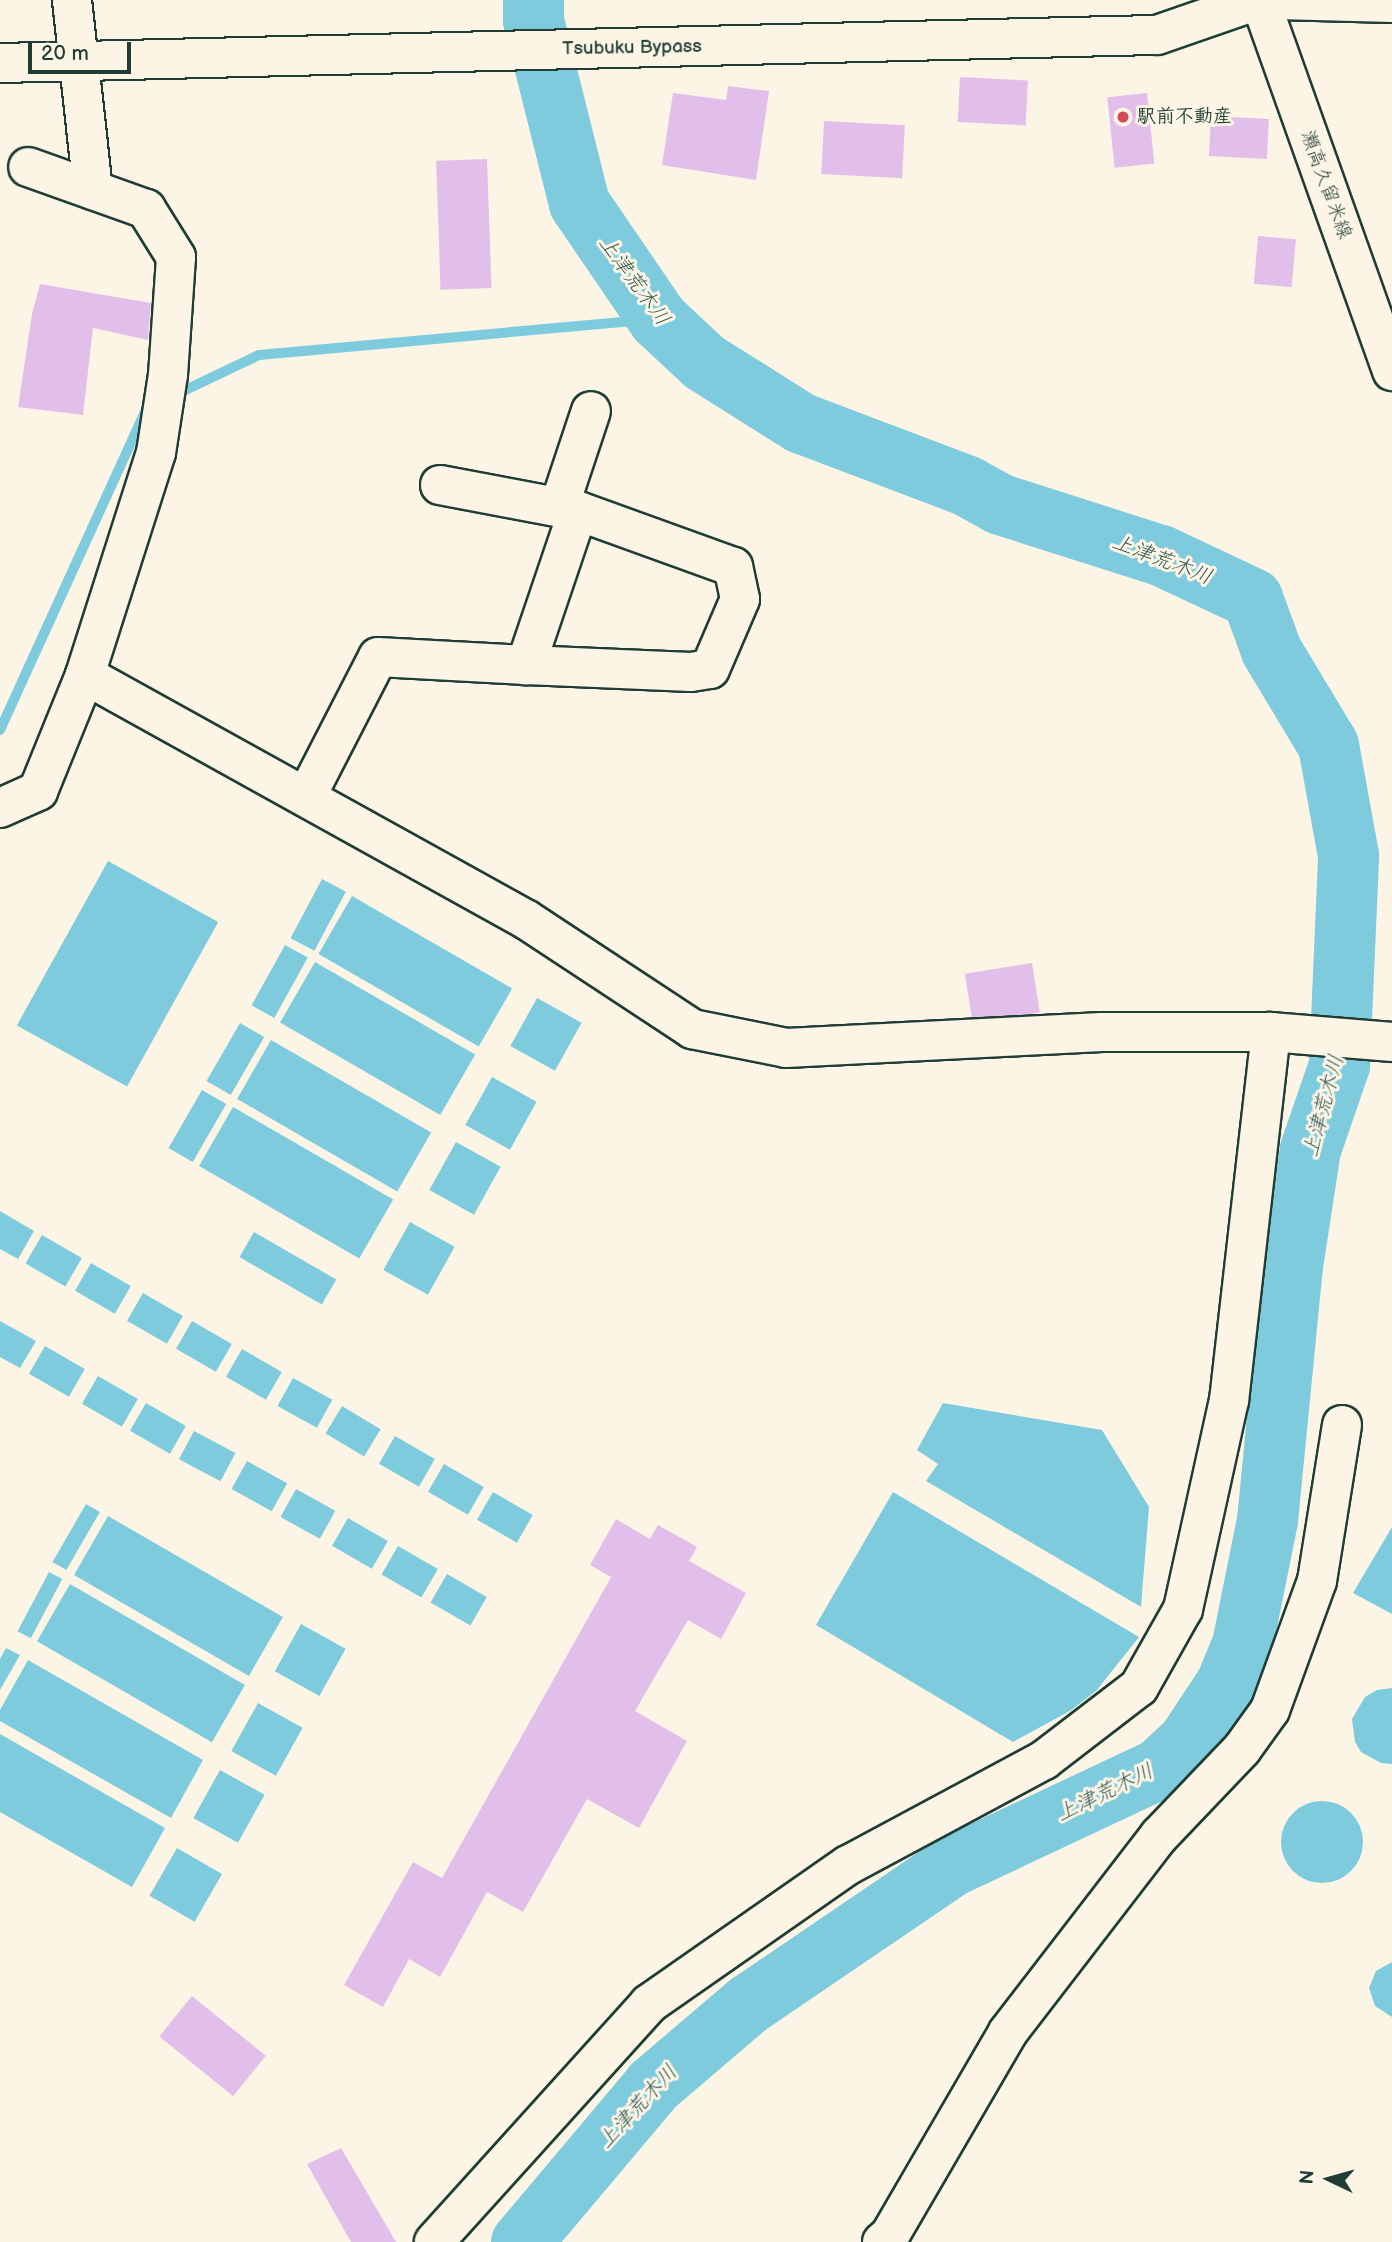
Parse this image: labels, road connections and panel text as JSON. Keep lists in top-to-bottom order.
{
  "streets": {
    "main road": ["Tsubuku Bypass", "瀬高久留米線"]
  },
  "crossings": [
    ["Tsubuku Bypass", "瀬高久留米線"]
  ],
  "water": ["上津荒木川"],
  "places": ["駅前不動産"],
  "scale_bar": "20 m",
  "north": "left"
}
